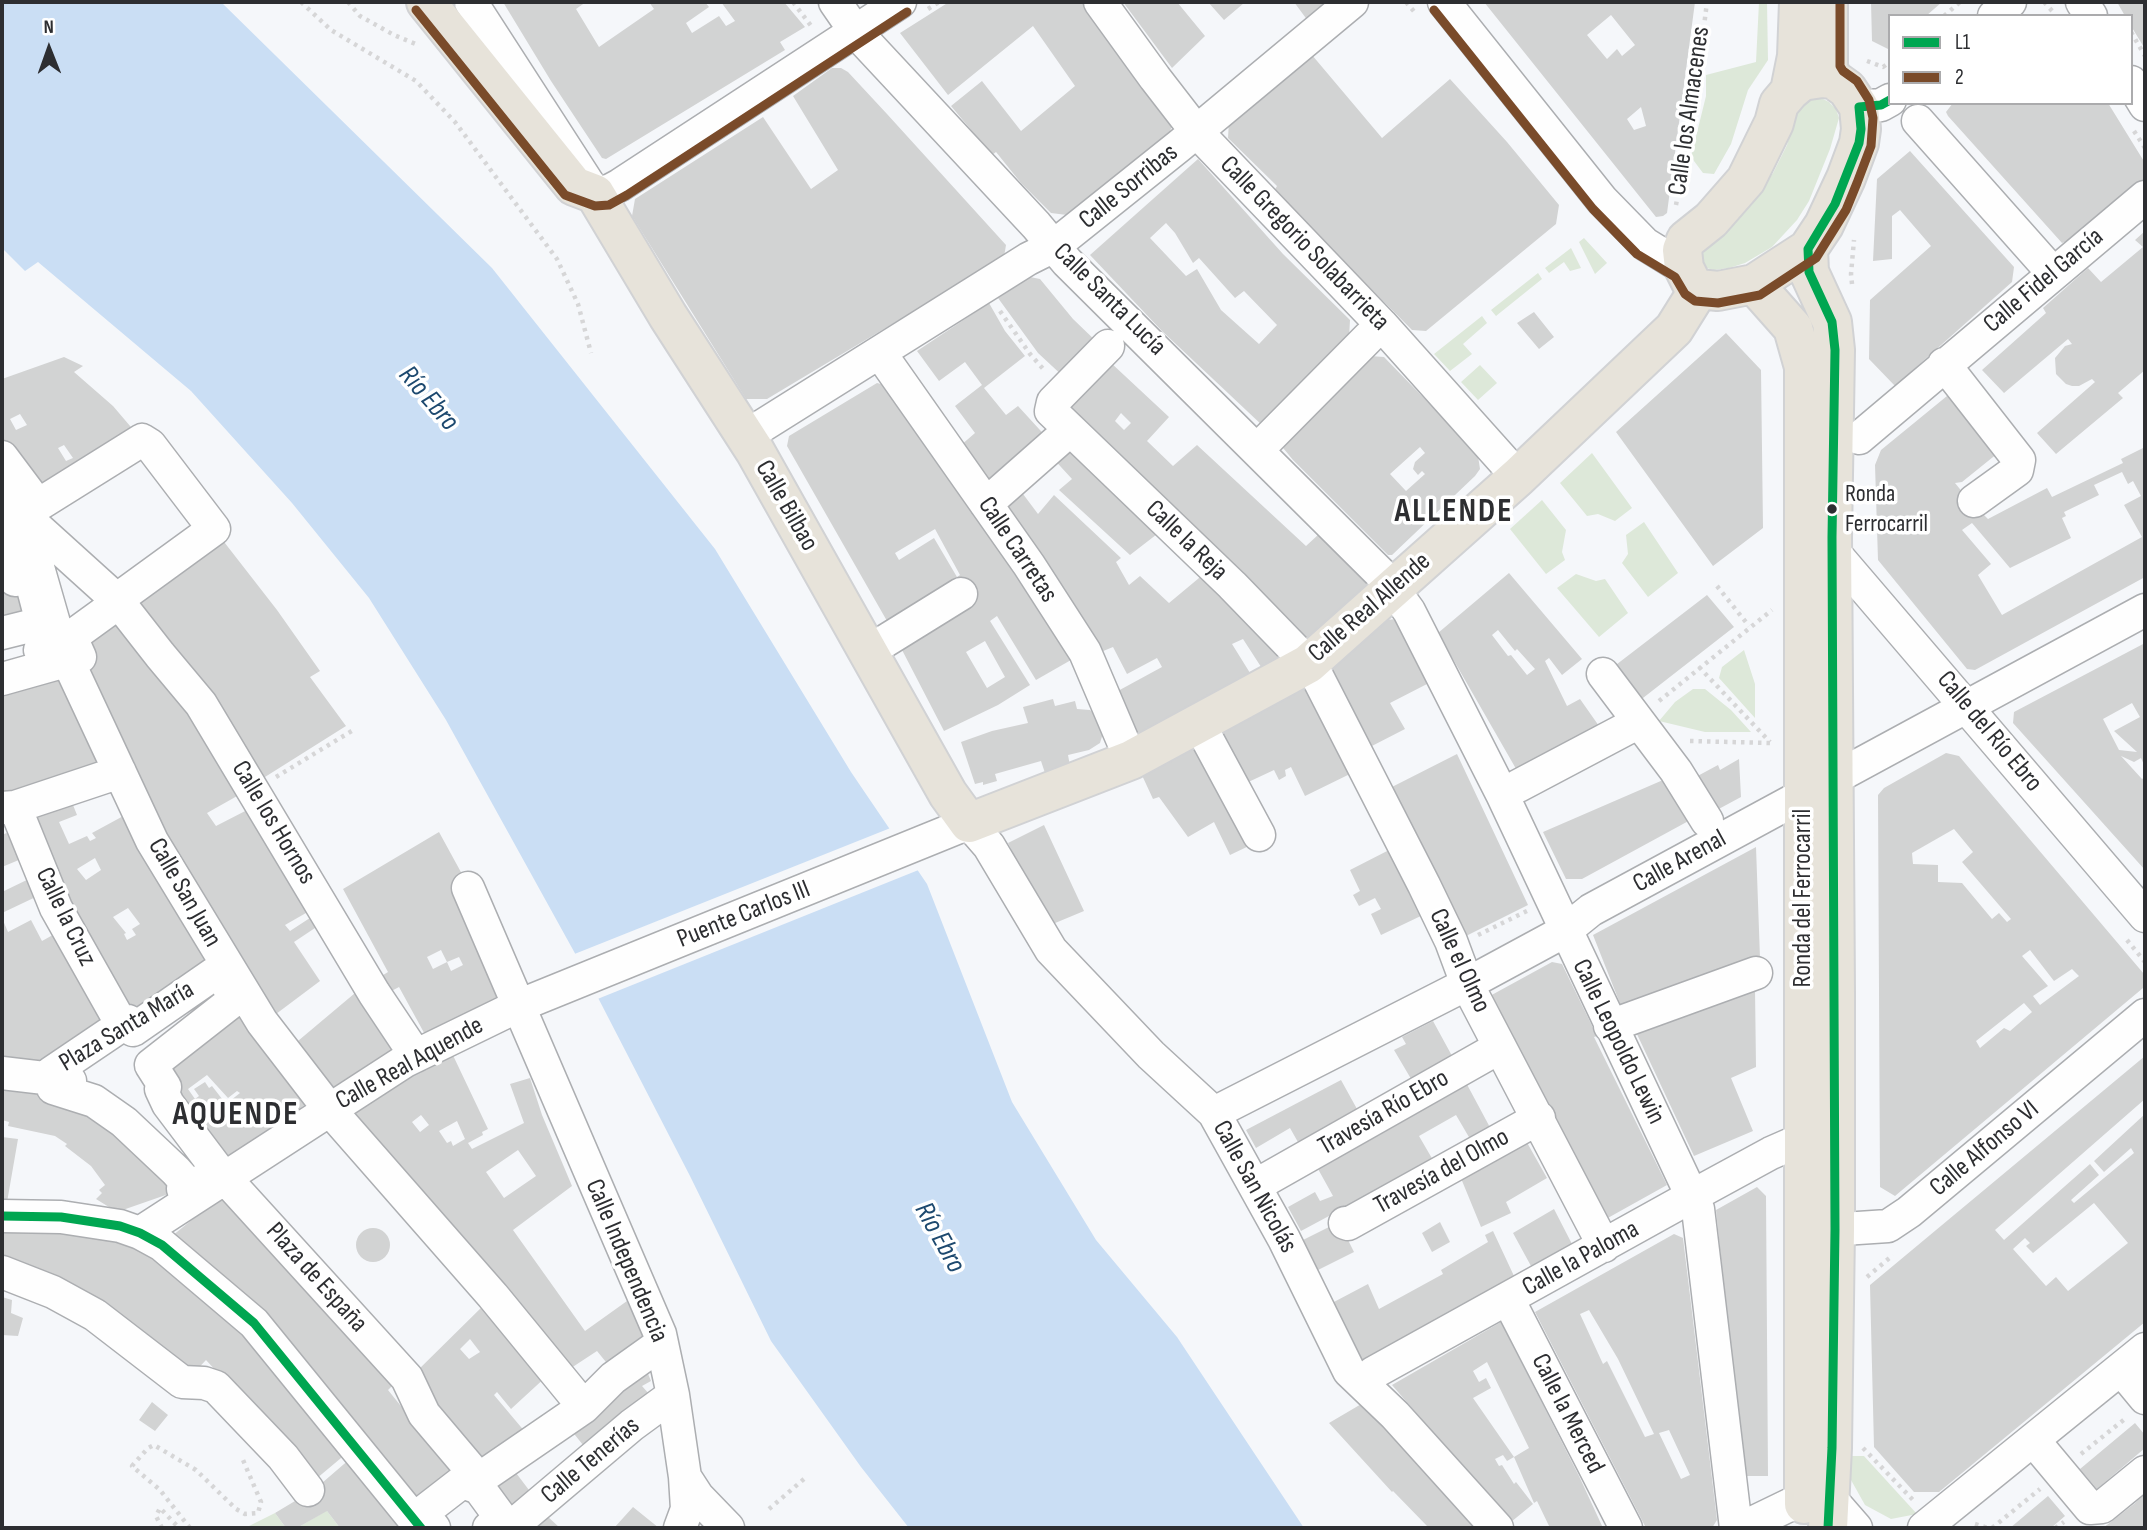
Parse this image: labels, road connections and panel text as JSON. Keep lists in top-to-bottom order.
{
  "streets": {
    "main road": ["Calle Bilbao", "Calle Real Allende", "Ronda del Ferrocarril"],
    "street": [
      "Calle Sorribas",
      "Calle Gregorio Solabarrieta",
      "Calle Fidel García",
      "Calle Santa Lucía",
      "Calle la Reja",
      "Calle Carretas",
      "Calle del Río Ebro",
      "Calle los Hornos",
      "Calle Arenal",
      "Calle San Juan",
      "Puente Carlos III",
      "Calle la Cruz",
      "Calle el Olmo",
      "Plaza Santa María",
      "Calle Leopoldo Lewin",
      "Calle Real Aquende",
      "Travesía Río Ebro",
      "Calle Alfonso VI",
      "Travesía del Olmo",
      "Calle San Nicolás",
      "Calle la Paloma",
      "Calle Independencia",
      "Plaza de España",
      "Calle la Merced",
      "Calle Tenerías"
    ],
    "path": ["Calle los Almacenes"]
  },
  "crossings": [
    ["Calle Sorribas", "Calle Gregorio Solabarrieta"],
    ["Calle Sorribas", "Calle Santa Lucía"],
    ["Calle Sorribas", "Calle Bilbao"],
    ["Calle Sorribas", "Calle Carretas"],
    ["Calle Gregorio Solabarrieta", "Calle Real Allende"],
    ["Calle Santa Lucía", "Calle Real Allende"],
    ["Calle Santa Lucía", "Calle Leopoldo Lewin"],
    ["Calle Bilbao", "Calle Real Allende"],
    ["Calle Bilbao", "Puente Carlos III"],
    ["Calle Bilbao", "Calle San Nicolás"],
    ["Calle la Reja", "Calle el Olmo"],
    ["Calle Carretas", "Calle Real Allende"],
    ["Calle Real Allende", "Puente Carlos III"],
    ["Calle Real Allende", "Calle Leopoldo Lewin"],
    ["Calle Real Allende", "Calle San Nicolás"],
    ["Calle del Río Ebro", "Calle Arenal"],
    ["Calle del Río Ebro", "Ronda del Ferrocarril"],
    ["Calle los Hornos", "Calle San Juan"],
    ["Calle los Hornos", "Calle Real Aquende"],
    ["Calle Arenal", "Ronda del Ferrocarril"],
    ["Calle Arenal", "Calle el Olmo"],
    ["Calle Arenal", "Calle Leopoldo Lewin"],
    ["Calle Arenal", "Calle San Nicolás"],
    ["Calle San Juan", "Calle Real Aquende"],
    ["Ronda del Ferrocarril", "Calle Alfonso VI"],
    ["Ronda del Ferrocarril", "Calle la Paloma"],
    ["Puente Carlos III", "Calle Real Aquende"],
    ["Puente Carlos III", "Calle San Nicolás"],
    ["Puente Carlos III", "Calle Independencia"],
    ["Calle la Cruz", "Plaza Santa María"],
    ["Calle el Olmo", "Travesía Río Ebro"],
    ["Calle el Olmo", "Travesía del Olmo"],
    ["Calle el Olmo", "Calle la Paloma"],
    ["Plaza Santa María", "Calle Real Aquende"],
    ["Plaza Santa María", "Plaza de España"],
    ["Calle Leopoldo Lewin", "Calle la Paloma"],
    ["Calle Real Aquende", "Calle Independencia"],
    ["Calle Real Aquende", "Plaza de España"],
    ["Calle San Nicolás", "Calle la Paloma"],
    ["Calle la Paloma", "Calle la Merced"],
    ["Calle Independencia", "Calle Tenerías"]
  ],
  "districts": ["ALLENDE", "AQUENDE"],
  "water": ["Río Ebro"],
  "places": ["Ronda Ferrocarril"],
  "lines": ["transit line 2", "transit line L1"],
  "legend": ["L1", "2"],
  "north": "top"
}
